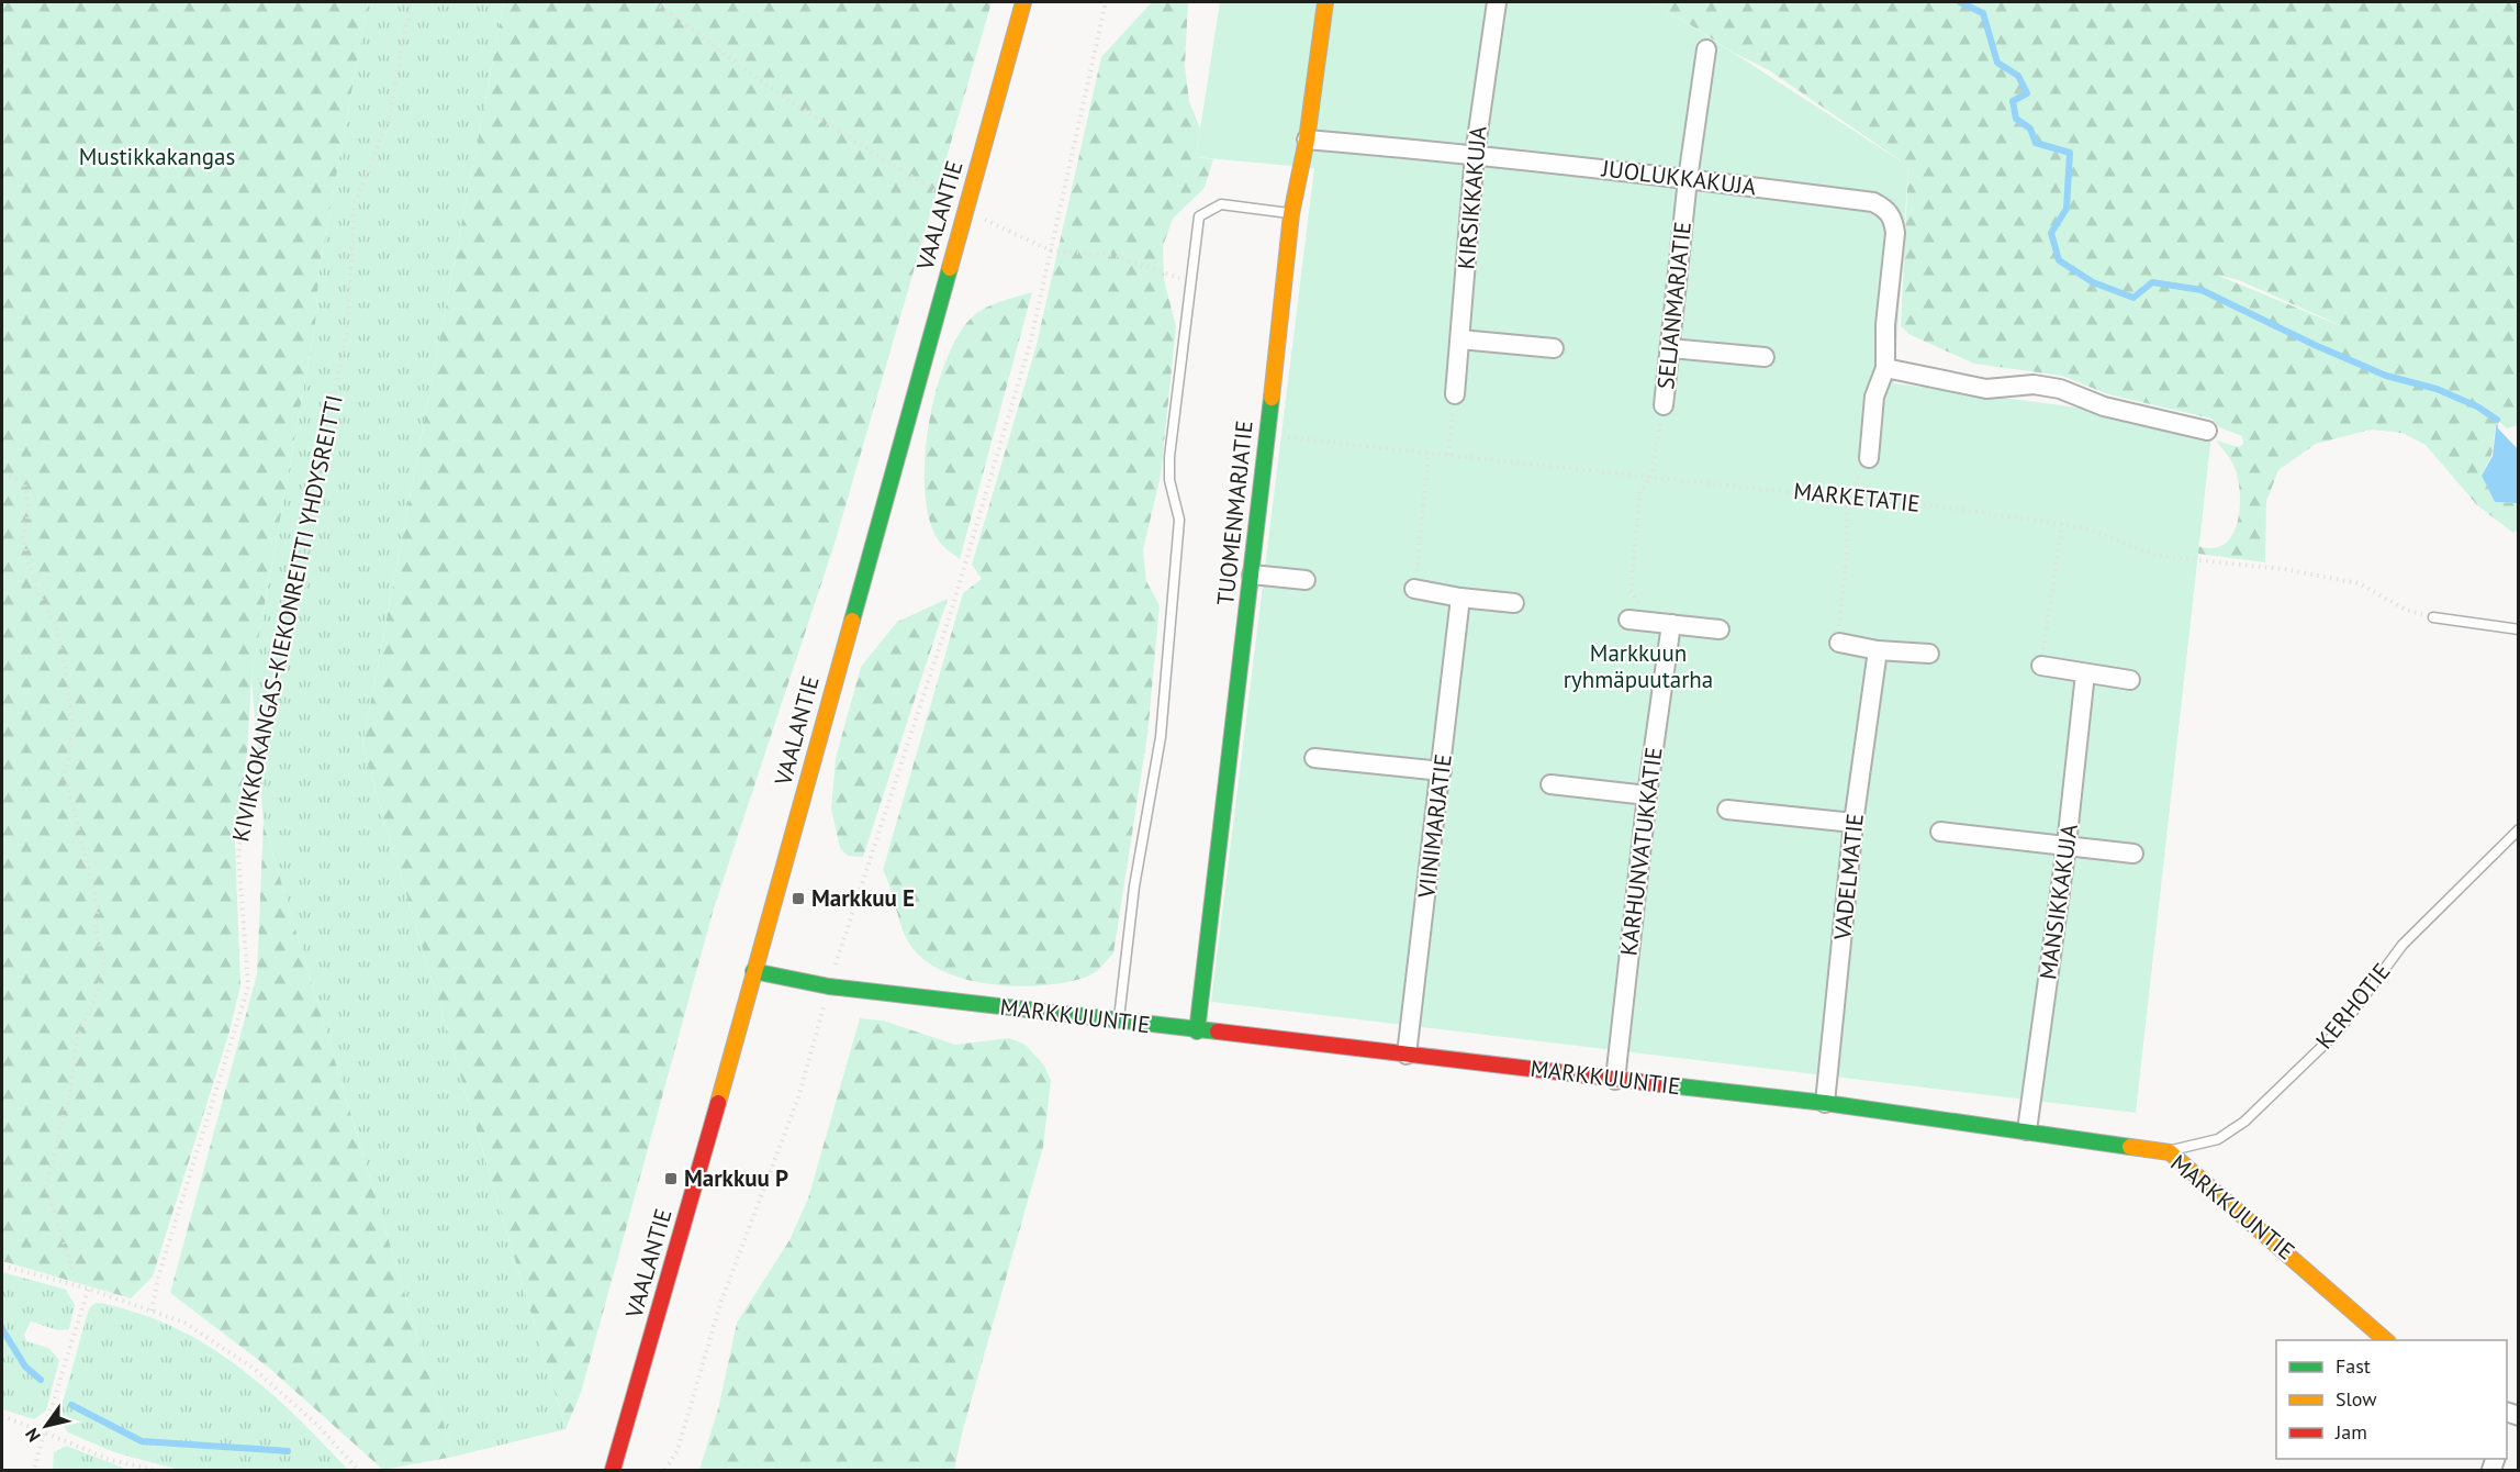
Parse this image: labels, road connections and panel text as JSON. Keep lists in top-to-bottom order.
{
  "streets": {
    "street": [
      "JUOLUKKAKUJA",
      "KIRSIKKAKUJA",
      "VAALANTIE",
      "SELJANMARJATIE",
      "TUOMENMARJATIE",
      "VIINIMARJATIE",
      "KARHUNVATUKKATIE",
      "VADELMATIE",
      "MANSIKKAKUJA",
      "MARKKUUNTIE"
    ],
    "lane": ["KERHOTIE"],
    "path": ["MARKETATIE", "KIVIKKOKANGAS-KIEKONREITTI YHDYSREITTI"]
  },
  "crossings": [
    ["JUOLUKKAKUJA", "KIRSIKKAKUJA"],
    ["JUOLUKKAKUJA", "SELJANMARJATIE"],
    ["JUOLUKKAKUJA", "TUOMENMARJATIE"],
    ["VAALANTIE", "MARKKUUNTIE"],
    ["MARKETATIE", "TUOMENMARJATIE"],
    ["TUOMENMARJATIE", "MARKKUUNTIE"],
    ["VIINIMARJATIE", "MARKKUUNTIE"],
    ["KARHUNVATUKKATIE", "MARKKUUNTIE"],
    ["VADELMATIE", "MARKKUUNTIE"],
    ["MANSIKKAKUJA", "MARKKUUNTIE"],
    ["KERHOTIE", "MARKKUUNTIE"]
  ],
  "parks": ["Mustikkakangas", "Markkuun ryhmäpuutarha"],
  "places": {
    "transit": ["Markkuu E", "Markkuu P"]
  },
  "legend": ["Fast", "Slow", "Jam"],
  "north": "bottom left"
}
